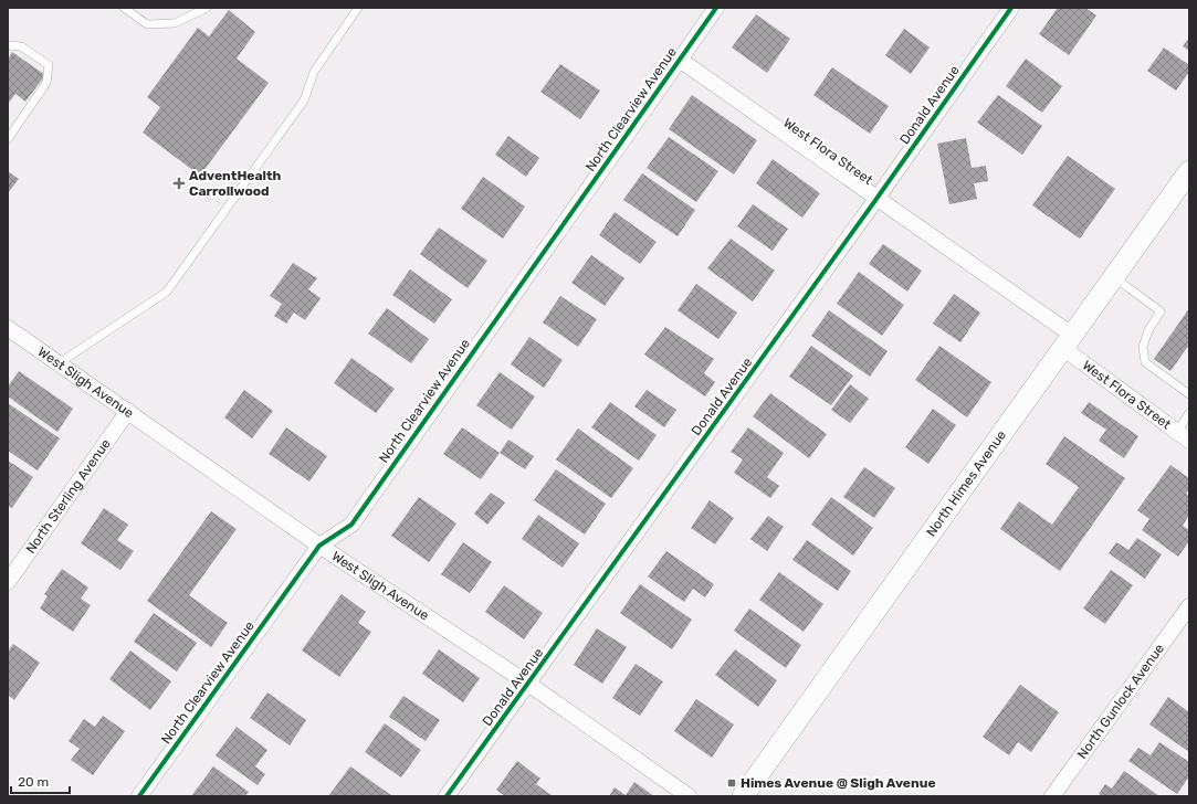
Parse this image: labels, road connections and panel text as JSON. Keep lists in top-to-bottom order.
{
  "streets": {
    "street": [
      "Donald Avenue",
      "North Clearview Avenue",
      "West Flora Street",
      "West Sligh Avenue",
      "North Himes Avenue",
      "North Sterling Avenue",
      "North Gunlock Avenue"
    ]
  },
  "crossings": [
    ["Donald Avenue", "West Flora Street"],
    ["Donald Avenue", "West Sligh Avenue"],
    ["North Clearview Avenue", "West Flora Street"],
    ["North Clearview Avenue", "West Sligh Avenue"],
    ["West Flora Street", "North Himes Avenue"],
    ["West Sligh Avenue", "North Sterling Avenue"]
  ],
  "places": {
    "health": ["AdventHealth Carrollwood"],
    "transit": ["Himes Avenue @ Sligh Avenue"]
  },
  "scale_bar": "20 m"
}
